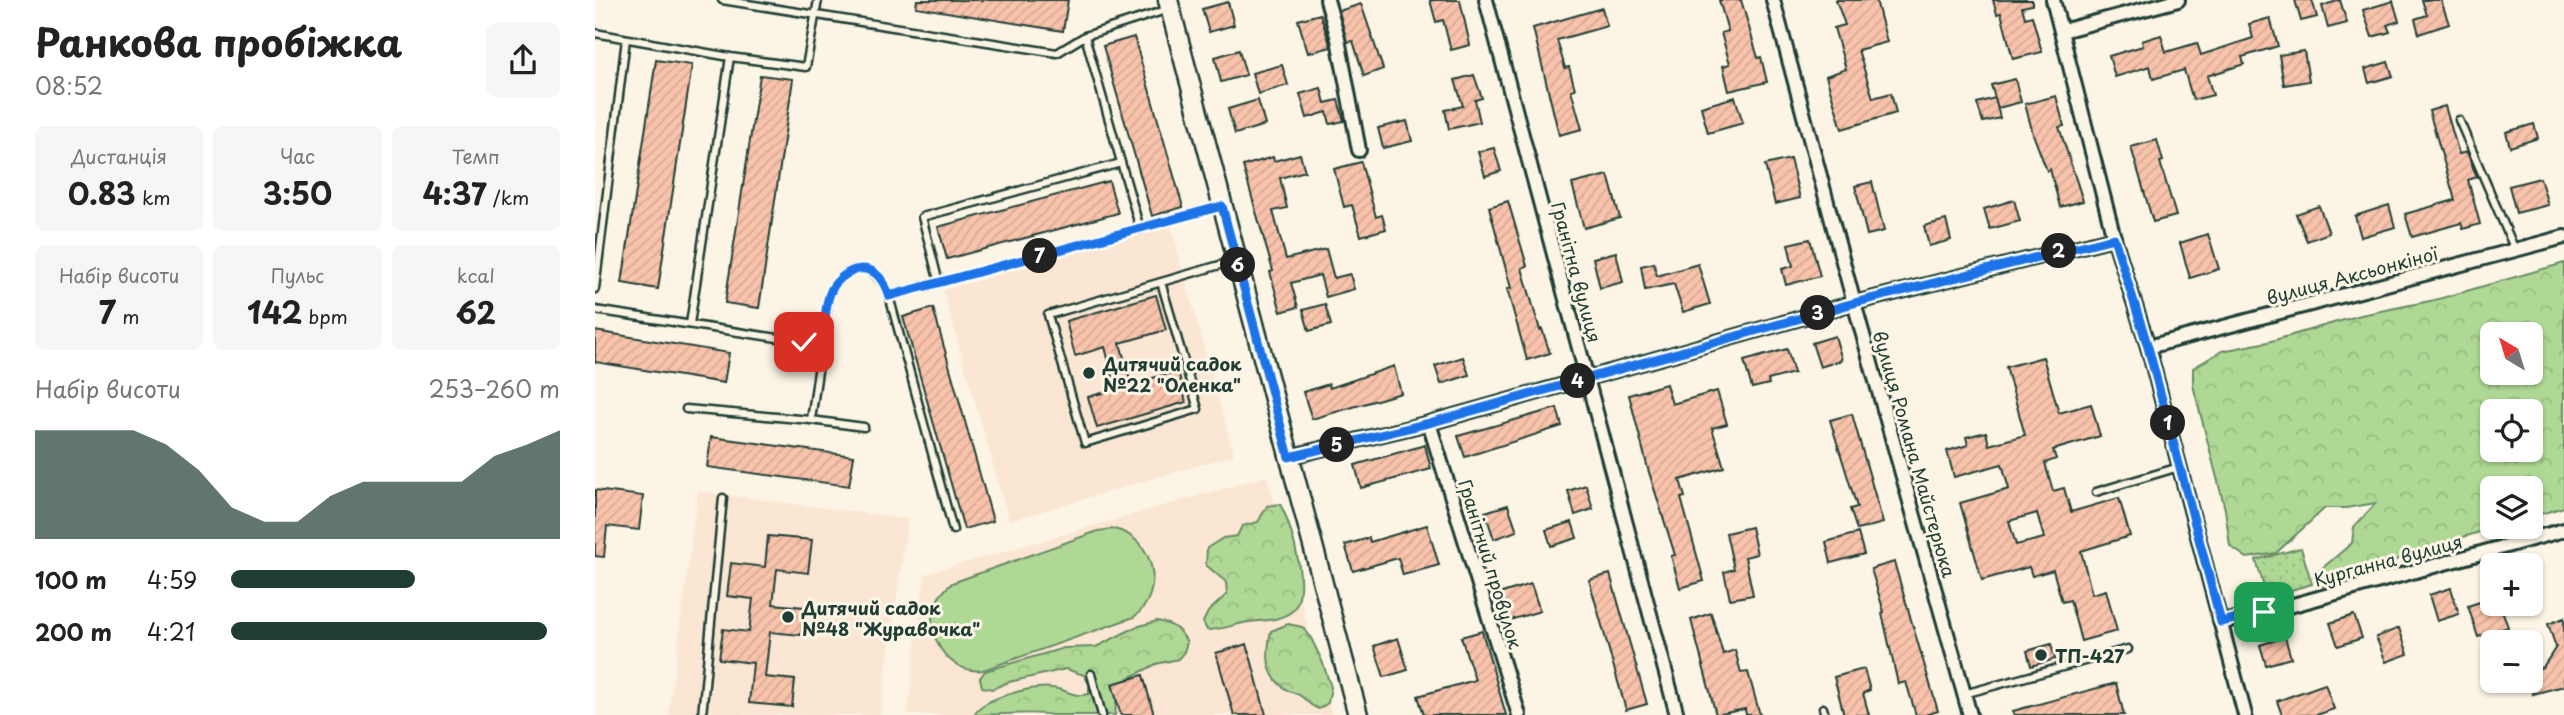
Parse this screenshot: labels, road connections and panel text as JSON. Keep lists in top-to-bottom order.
{
  "streets": {
    "street": [
      "Гранітна вулиця",
      "вулиця Аксьонкіної",
      "вулиця Романа Майстерюка",
      "Курганна вулиця",
      "Гранітний провулок"
    ]
  },
  "places": ["Дитячий садок №22 \"Оленка\"", "Дитячий садок №48 \"Журавочка\"", "ТП-427"],
  "north": "top left",
  "page": {
    "heading": ["Ранкова пробіжка", "08:52"],
    "stats": [
      ["Дистанція", "0.83 km"],
      ["Час", "3:50"],
      ["Темп", "4:37 /km"],
      ["Набір висоти", "7 m"],
      ["Пульс", "142 bpm"],
      ["kcal", "62"]
    ],
    "pins": [
      "2",
      "7",
      "6",
      "3",
      "4",
      "1",
      "5"
    ],
    "map_buttons": ["+", "−"],
    "chart": ["Набір висоти", "253–260 m"],
    "list": [
      {
        "name": "100 m",
        "note": "4:59"
      },
      {
        "name": "200 m",
        "note": "4:21"
      }
    ]
  }
}
